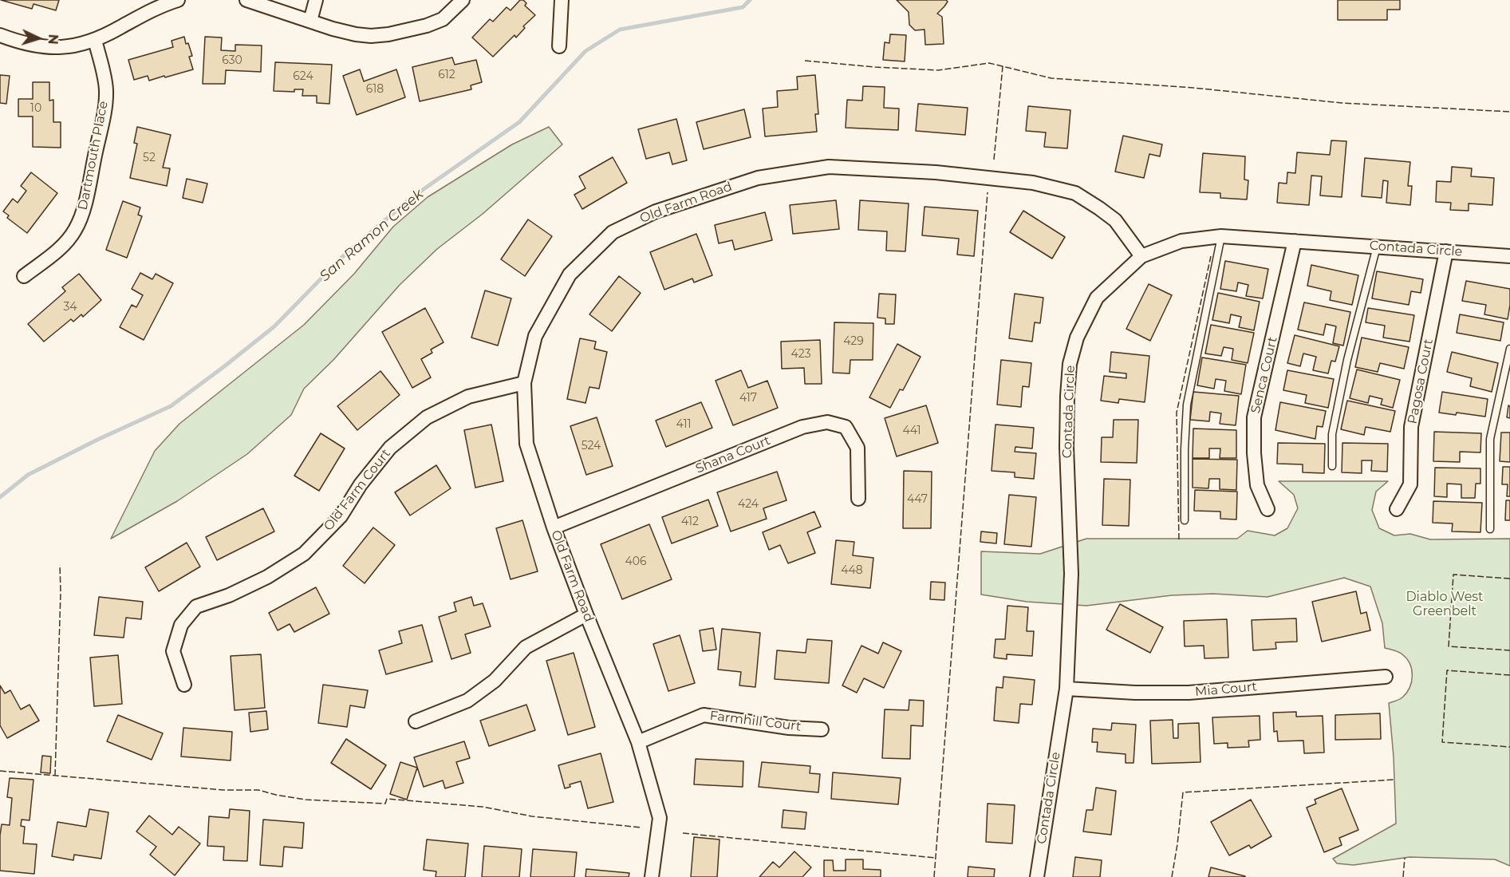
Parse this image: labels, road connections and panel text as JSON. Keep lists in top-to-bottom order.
{
  "streets": {
    "street": [
      "Dartmouth Place",
      "Old Farm Road",
      "Contada Circle",
      "Senca Court",
      "Pagosa Court",
      "Shana Court",
      "Old Farm Court",
      "Mia Court",
      "Farmhill Court"
    ]
  },
  "crossings": [
    ["Old Farm Road", "Contada Circle"],
    ["Old Farm Road", "Shana Court"],
    ["Old Farm Road", "Old Farm Court"],
    ["Old Farm Road", "Farmhill Court"],
    ["Contada Circle", "Senca Court"],
    ["Contada Circle", "Pagosa Court"],
    ["Contada Circle", "Mia Court"]
  ],
  "water": ["San Ramon Creek"],
  "parks": ["Diablo West Greenbelt"],
  "house_numbers": [
    "630",
    "612",
    "624",
    "618",
    "10",
    "52",
    "34",
    "429",
    "423",
    "417",
    "411",
    "441",
    "524",
    "447",
    "424",
    "412",
    "406",
    "448"
  ],
  "north": "right"
}
